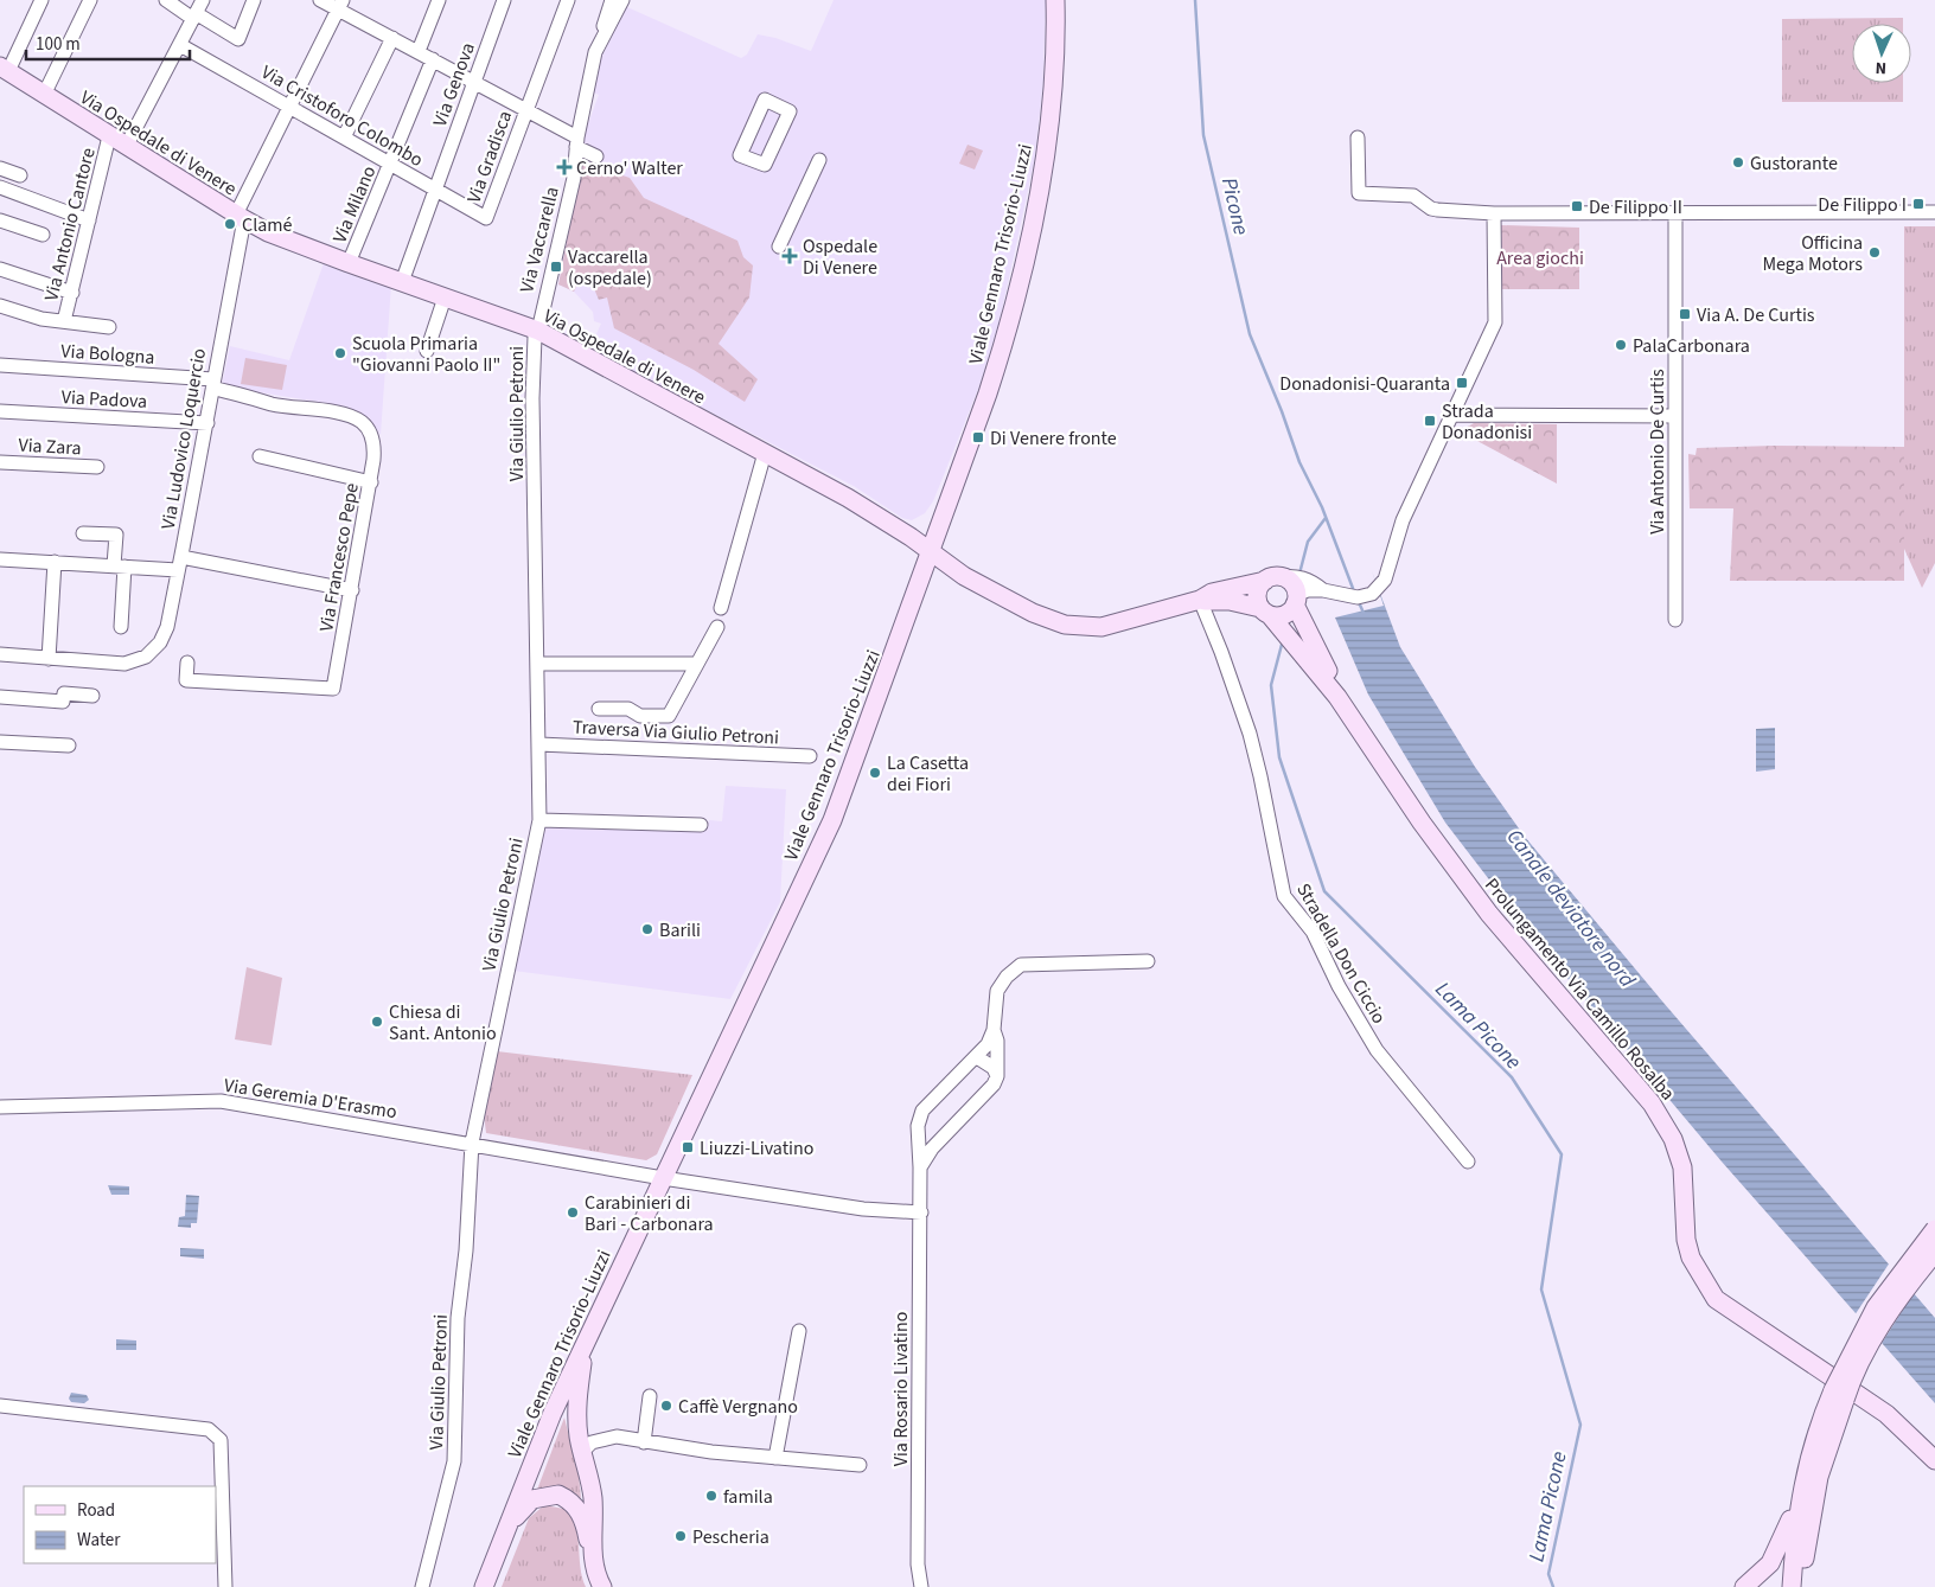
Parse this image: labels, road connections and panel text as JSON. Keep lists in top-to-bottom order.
{
  "streets": {
    "main road": ["Via Ospedale di Venere", "Viale Gennaro Trisorio-Liuzzi", "Prolungamento Via Camillo Rosalba"],
    "street": [
      "Via Genova",
      "Via Cristoforo Colombo",
      "Via Gradisca",
      "Via Milano",
      "Via Antonio Cantore",
      "Via Vaccarella",
      "Via Bologna",
      "Via Padova",
      "Via Giulio Petroni",
      "Via Ludovico Loquercio",
      "Via Zara",
      "Via Antonio De Curtis",
      "Via Francesco Pepe",
      "Traversa Via Giulio Petroni",
      "Stradella Don Ciccio",
      "Via Geremia D'Erasmo",
      "Via Rosario Livatino"
    ]
  },
  "crossings": [
    ["Via Genova", "Via Cristoforo Colombo"],
    ["Via Genova", "Via Ospedale di Venere"],
    ["Via Cristoforo Colombo", "Via Gradisca"],
    ["Via Cristoforo Colombo", "Via Milano"],
    ["Via Cristoforo Colombo", "Via Ludovico Loquercio"],
    ["Via Ospedale di Venere", "Via Milano"],
    ["Via Ospedale di Venere", "Via Antonio Cantore"],
    ["Via Ospedale di Venere", "Via Vaccarella"],
    ["Via Ospedale di Venere", "Viale Gennaro Trisorio-Liuzzi"],
    ["Via Ospedale di Venere", "Via Giulio Petroni"],
    ["Via Ospedale di Venere", "Via Ludovico Loquercio"],
    ["Via Ospedale di Venere", "Stradella Don Ciccio"],
    ["Via Ospedale di Venere", "Prolungamento Via Camillo Rosalba"],
    ["Via Vaccarella", "Via Giulio Petroni"],
    ["Viale Gennaro Trisorio-Liuzzi", "Via Geremia D'Erasmo"],
    ["Via Bologna", "Via Ludovico Loquercio"],
    ["Via Bologna", "Via Francesco Pepe"],
    ["Via Padova", "Via Ludovico Loquercio"],
    ["Via Giulio Petroni", "Traversa Via Giulio Petroni"],
    ["Via Giulio Petroni", "Via Geremia D'Erasmo"],
    ["Via Ludovico Loquercio", "Via Francesco Pepe"]
  ],
  "water": ["Picone", "Canale deviatore nord", "Lama Picone"],
  "parks": ["Area giochi"],
  "places": {
    "other": [
      "Gustorante",
      "Clamé",
      "Officina Mega Motors",
      "PalaCarbonara",
      "Scuola Primaria \"Giovanni Paolo II\"",
      "La Casetta dei Fiori",
      "Barili",
      "Chiesa di Sant. Antonio",
      "Carabinieri di Bari - Carbonara",
      "Caffè Vergnano",
      "famila",
      "Pescheria"
    ],
    "health": ["Cerno' Walter", "Ospedale Di Venere"],
    "transit": [
      "De Filippo I",
      "De Filippo II",
      "Vaccarella (ospedale)",
      "Via A. De Curtis",
      "Donadonisi-Quaranta",
      "Strada Donadonisi",
      "Di Venere fronte",
      "Liuzzi-Livatino"
    ]
  },
  "legend": ["Road", "Water"],
  "scale_bar": "100 m",
  "north": "bottom"
}
